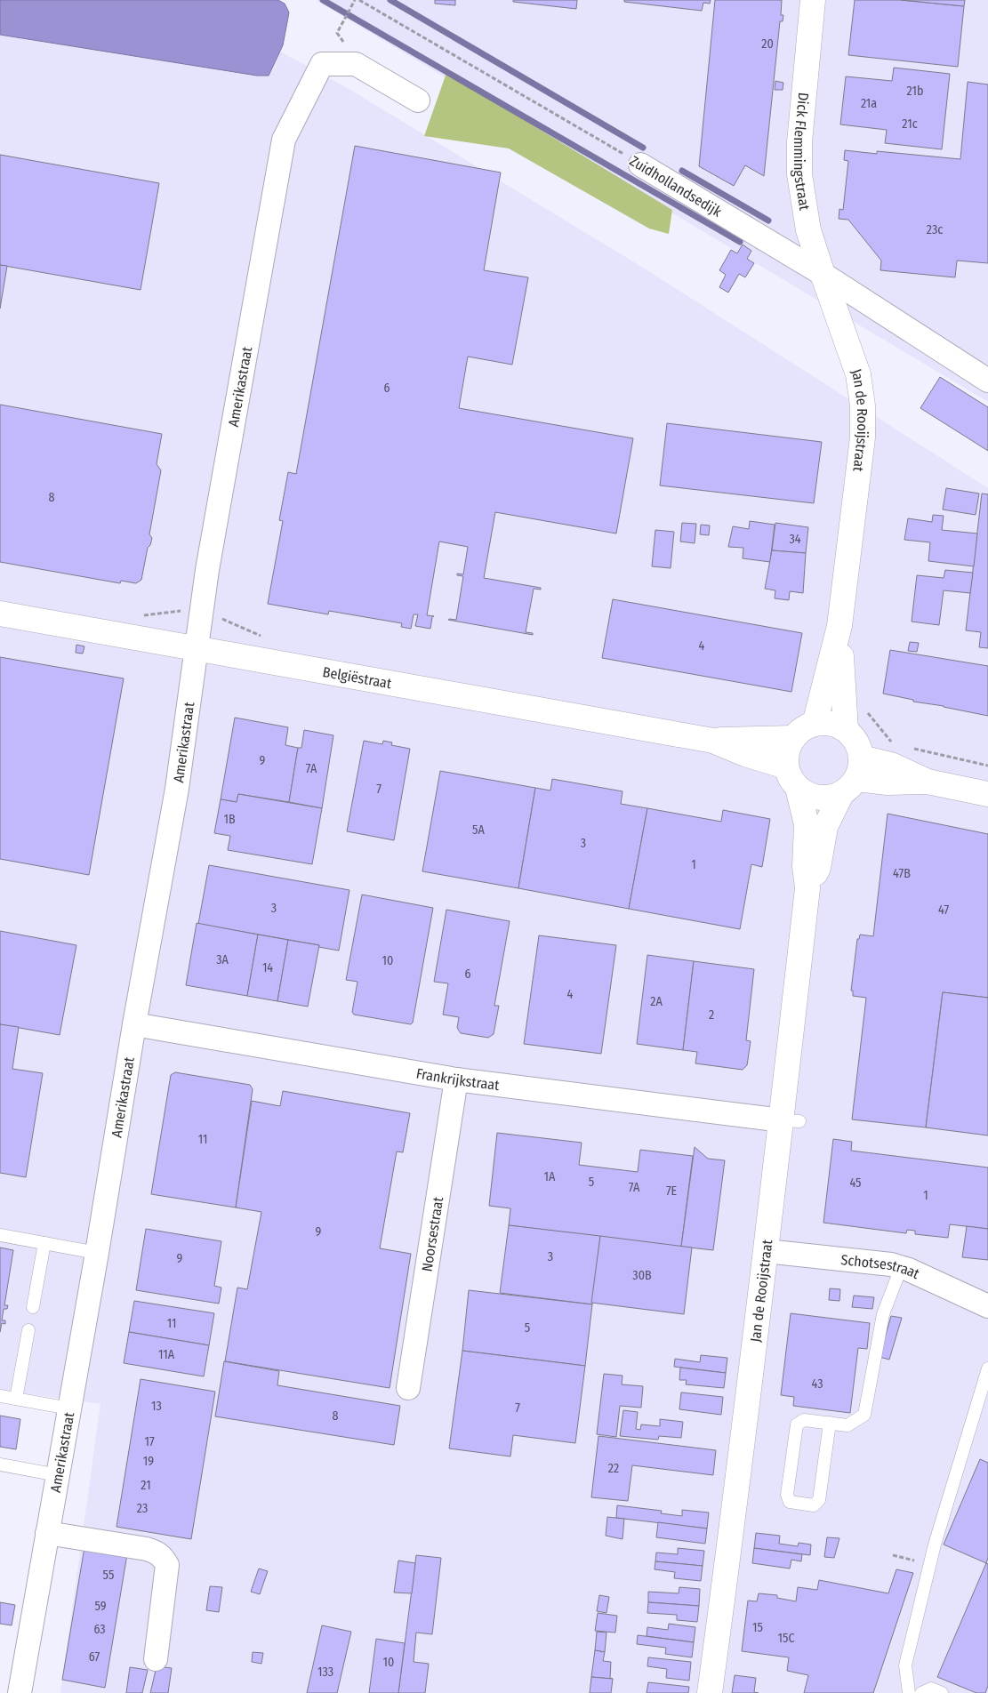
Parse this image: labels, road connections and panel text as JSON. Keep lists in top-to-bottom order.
{
  "streets": {
    "street": [
      "Dick Flemmingstraat",
      "Zuidhollandsedijk",
      "Amerikastraat",
      "Jan de Rooijstraat",
      "Belgiëstraat",
      "Frankrijkstraat",
      "Noorsestraat",
      "Schotsestraat"
    ]
  },
  "crossings": [
    ["Dick Flemmingstraat", "Zuidhollandsedijk"],
    ["Dick Flemmingstraat", "Jan de Rooijstraat"],
    ["Zuidhollandsedijk", "Jan de Rooijstraat"],
    ["Amerikastraat", "Belgiëstraat"],
    ["Amerikastraat", "Frankrijkstraat"],
    ["Jan de Rooijstraat", "Belgiëstraat"],
    ["Jan de Rooijstraat", "Frankrijkstraat"],
    ["Jan de Rooijstraat", "Schotsestraat"],
    ["Frankrijkstraat", "Noorsestraat"]
  ],
  "house_numbers": [
    "20",
    "21b",
    "21a",
    "21c",
    "23c",
    "6",
    "8",
    "34",
    "4",
    "9",
    "7A",
    "7",
    "1B",
    "5A",
    "3",
    "1",
    "47B",
    "3",
    "47",
    "3A",
    "10",
    "14",
    "6",
    "4",
    "2A",
    "2",
    "11",
    "1A",
    "5",
    "45",
    "7A",
    "7E",
    "1",
    "9",
    "3",
    "9",
    "30B",
    "11",
    "5",
    "11A",
    "43",
    "13",
    "7",
    "8",
    "17",
    "19",
    "22",
    "21",
    "23",
    "55",
    "59",
    "15",
    "63",
    "15C",
    "67",
    "10",
    "133"
  ]
}
